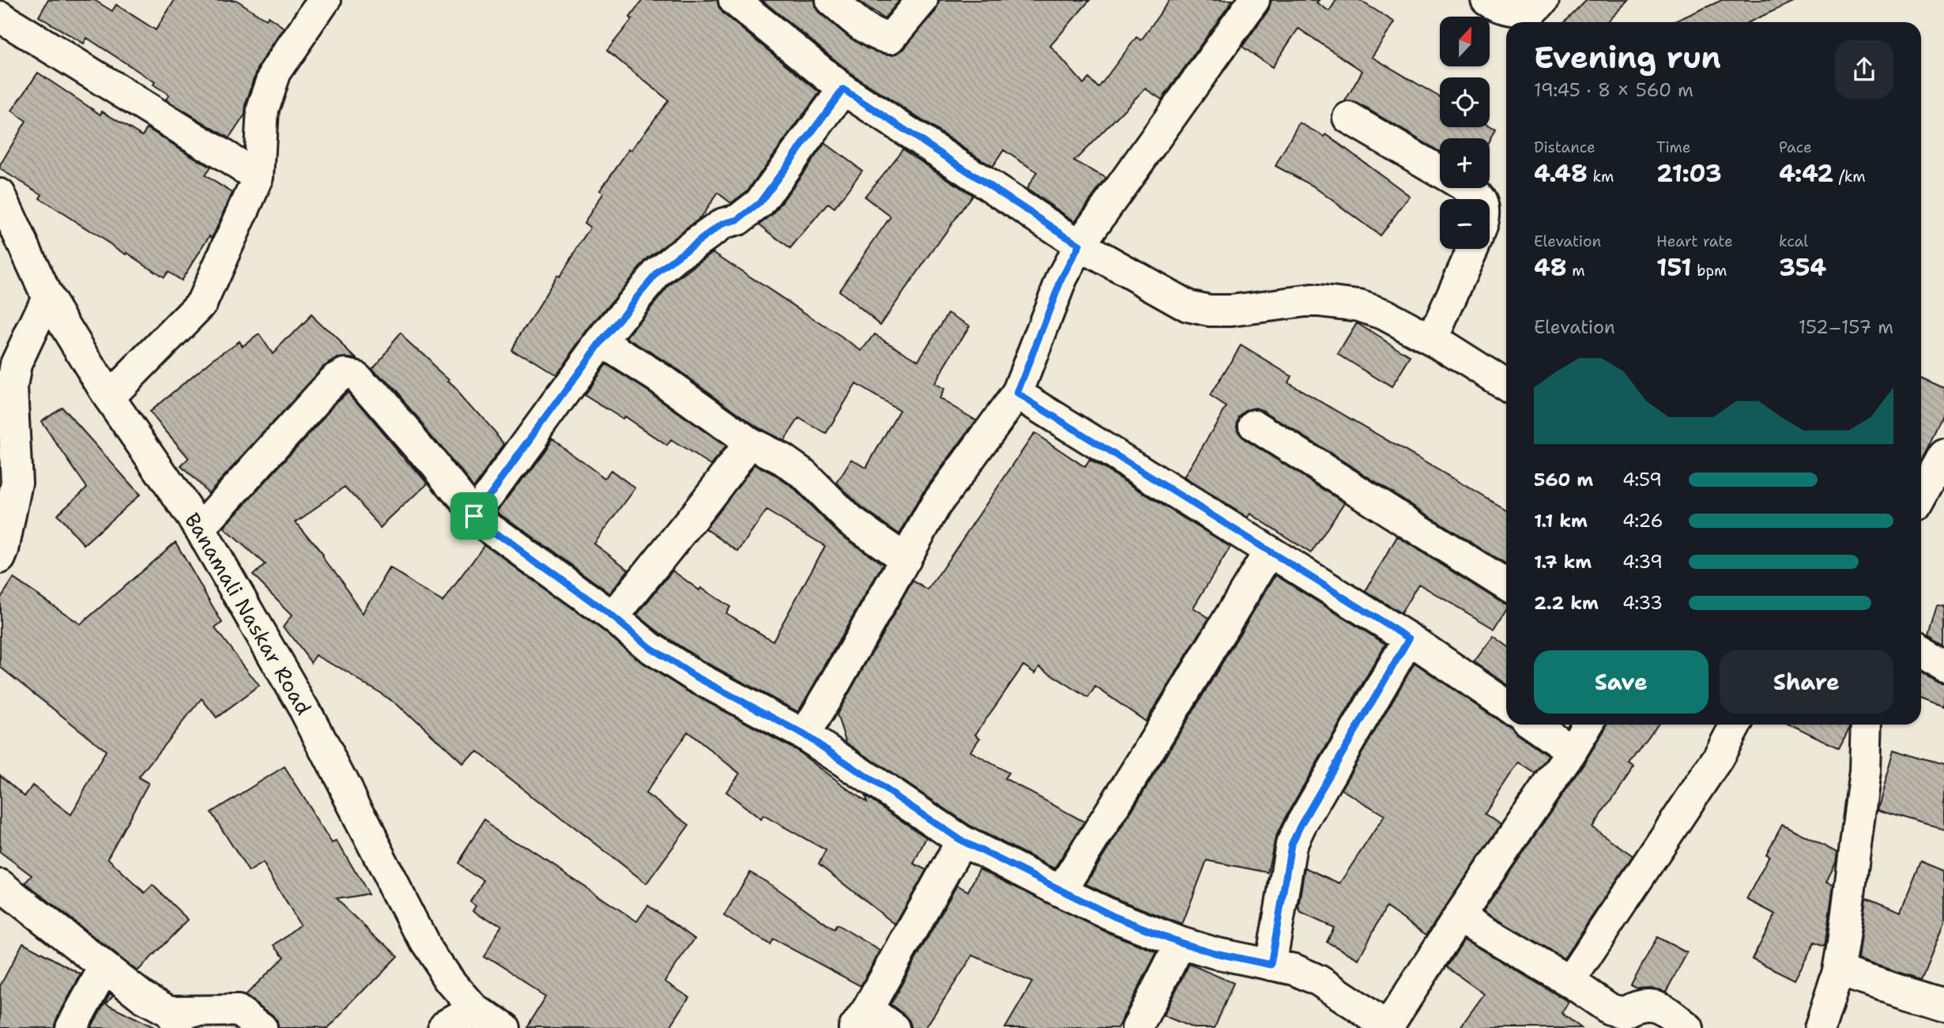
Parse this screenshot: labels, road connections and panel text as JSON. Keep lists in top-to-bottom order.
{
  "streets": {
    "street": ["Banamali Naskar Road"]
  },
  "north": "top",
  "page": {
    "map_buttons": ["+", "−"],
    "heading": ["Evening run", "19:45 · 8 × 560 m"],
    "stats": [
      ["Distance", "4.48 km"],
      ["Time", "21:03"],
      ["Pace", "4:42 /km"],
      ["Elevation", "48 m"],
      ["Heart rate", "151 bpm"],
      ["kcal", "354"]
    ],
    "chart": ["Elevation", "152–157 m"],
    "list": [
      {
        "name": "560 m",
        "note": "4:59"
      },
      {
        "name": "1.1 km",
        "note": "4:26"
      },
      {
        "name": "1.7 km",
        "note": "4:39"
      },
      {
        "name": "2.2 km",
        "note": "4:33"
      }
    ],
    "buttons": ["Save", "Share"]
  }
}
